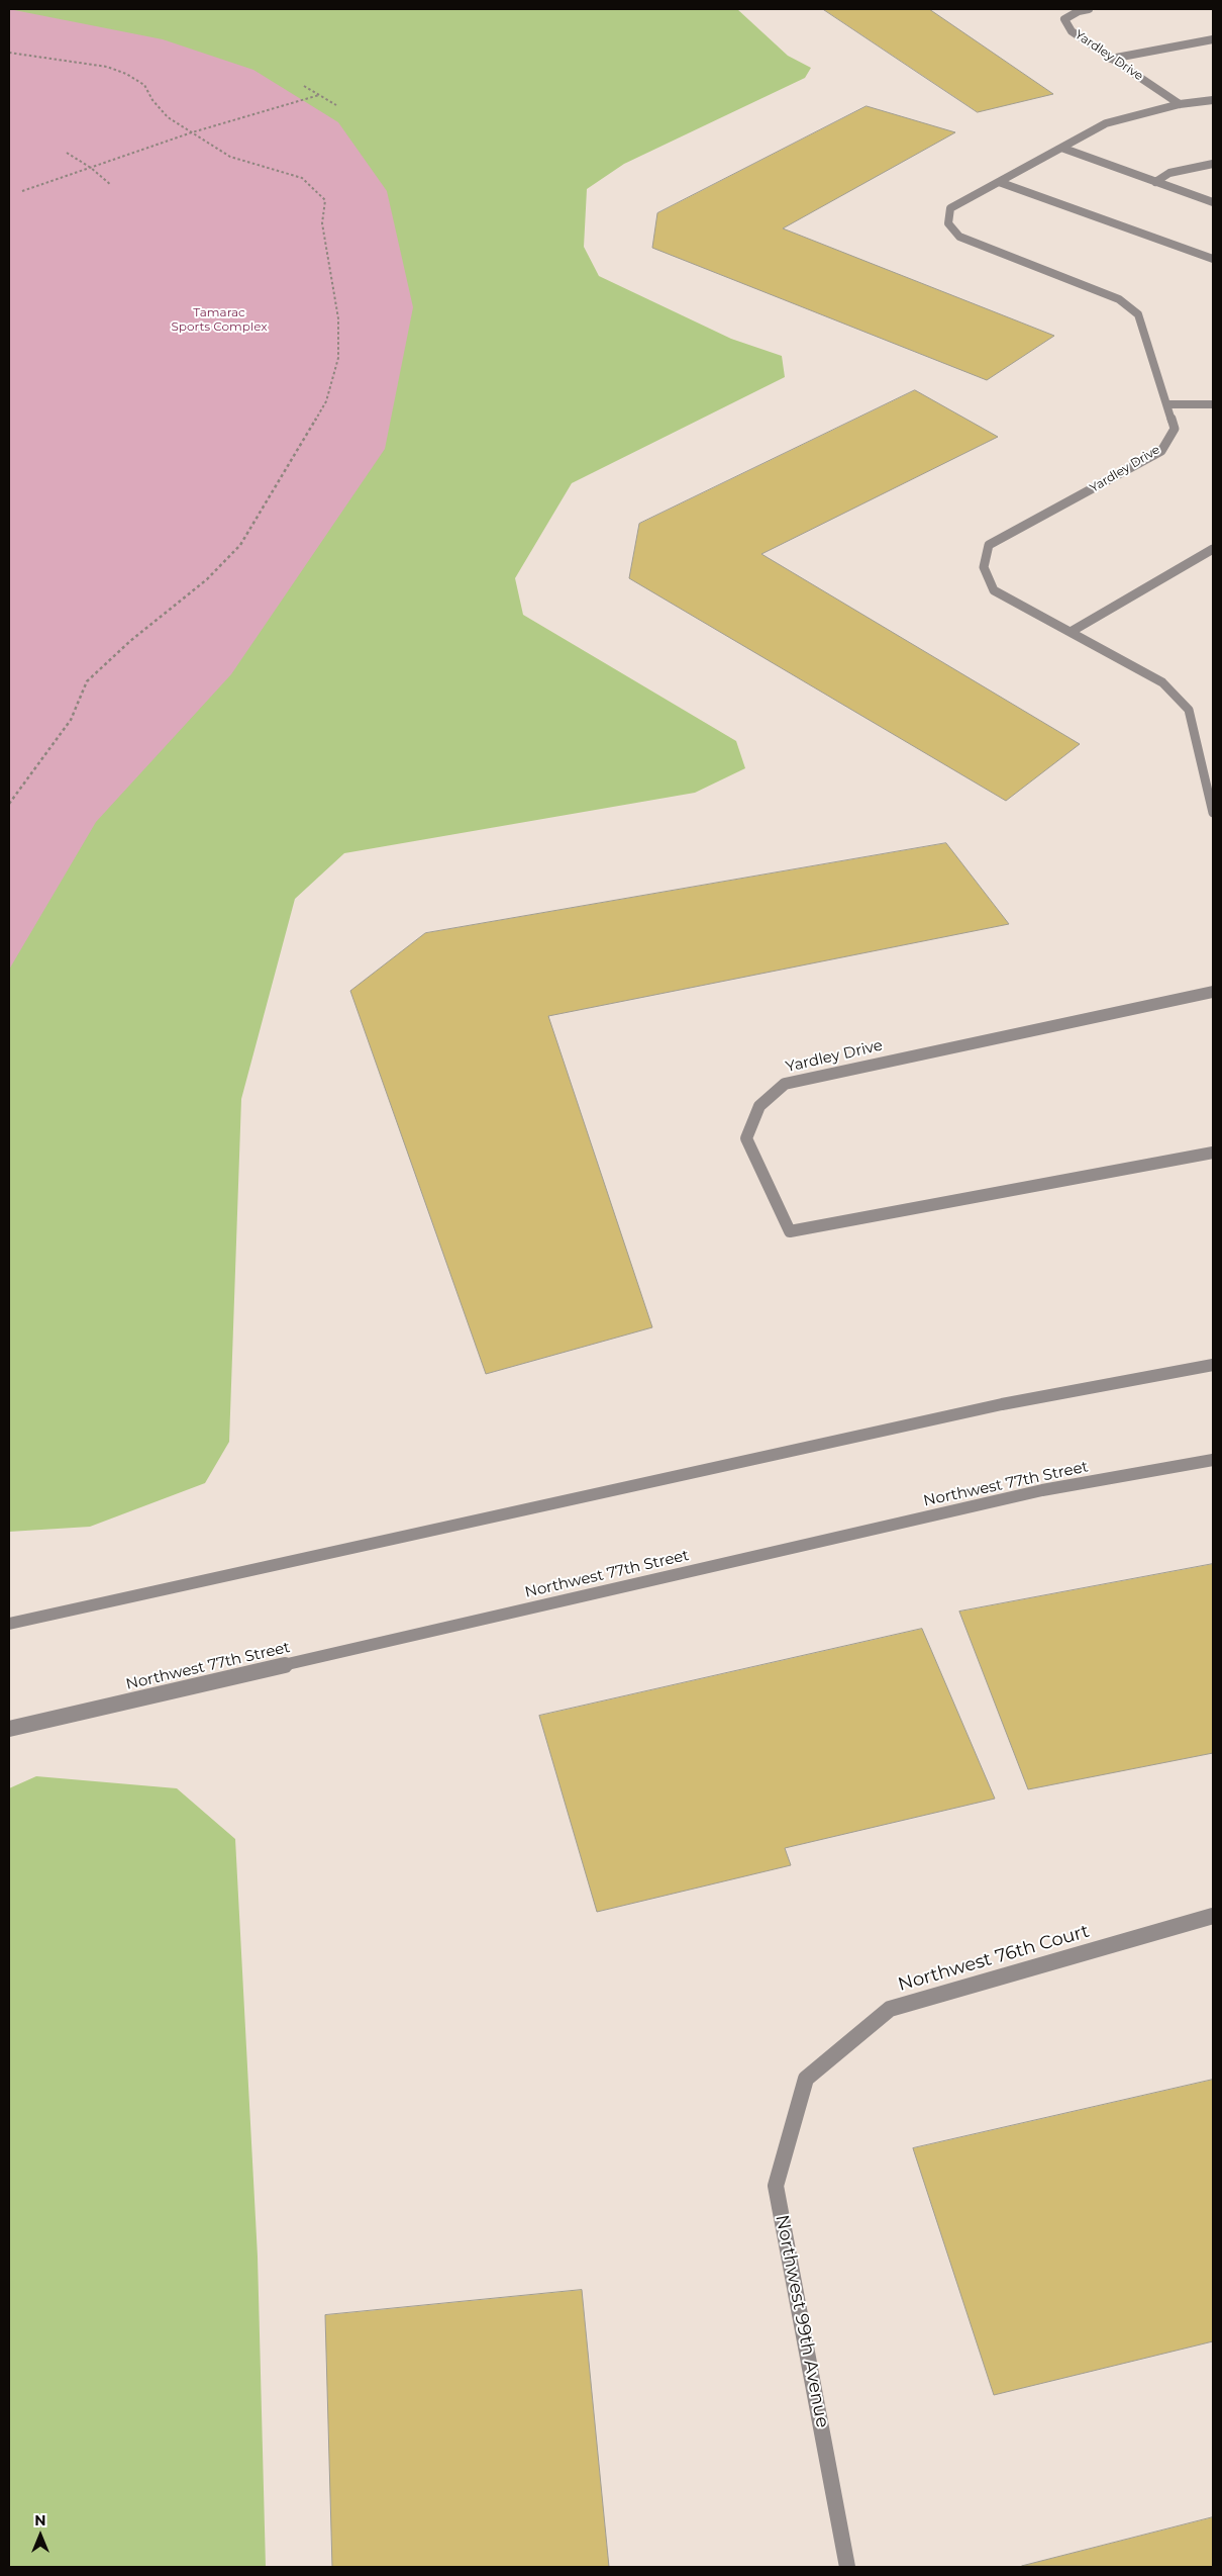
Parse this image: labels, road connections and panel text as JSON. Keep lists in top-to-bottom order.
{
  "streets": {
    "street": [
      "Yardley Drive",
      "Northwest 77th Street",
      "Northwest 76th Court",
      "Northwest 99th Avenue"
    ]
  },
  "crossings": [
    ["Northwest 76th Court", "Northwest 99th Avenue"]
  ],
  "parks": ["Tamarac Sports Complex"],
  "north": "top"
}
